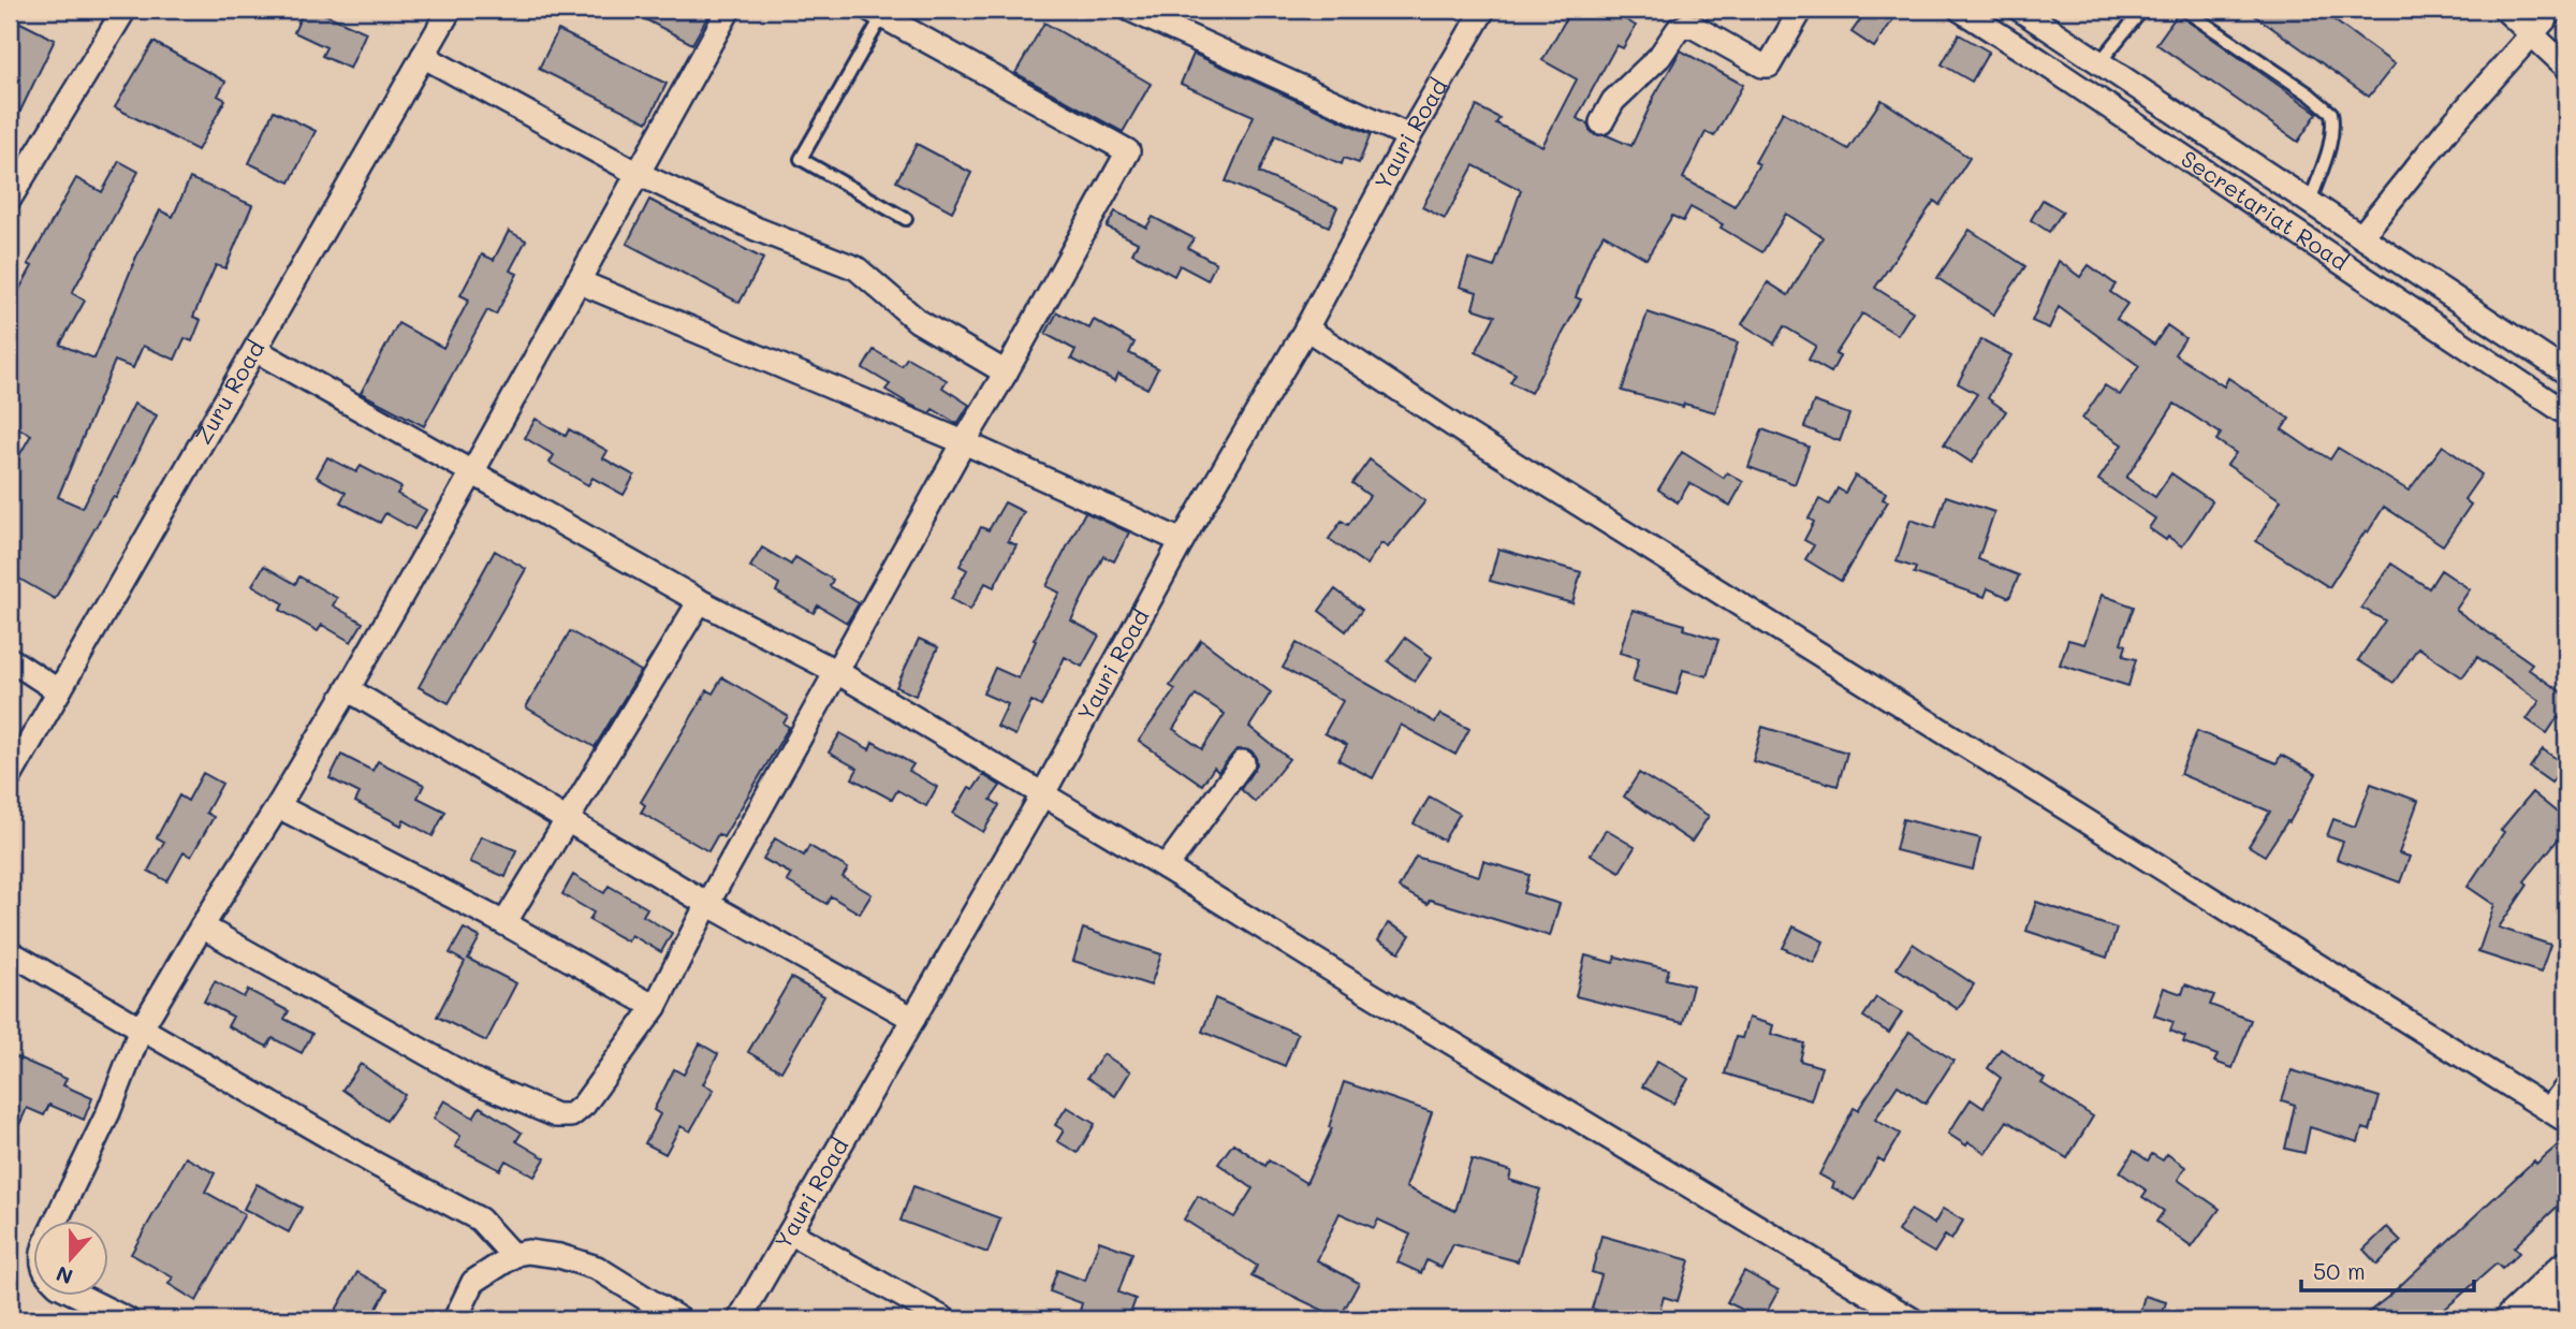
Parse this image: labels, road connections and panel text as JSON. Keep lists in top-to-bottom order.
{
  "streets": {
    "street": ["Yauri Road", "Secretariat Road", "Zuru Road"]
  },
  "scale_bar": "50 m",
  "north": "bottom"
}
